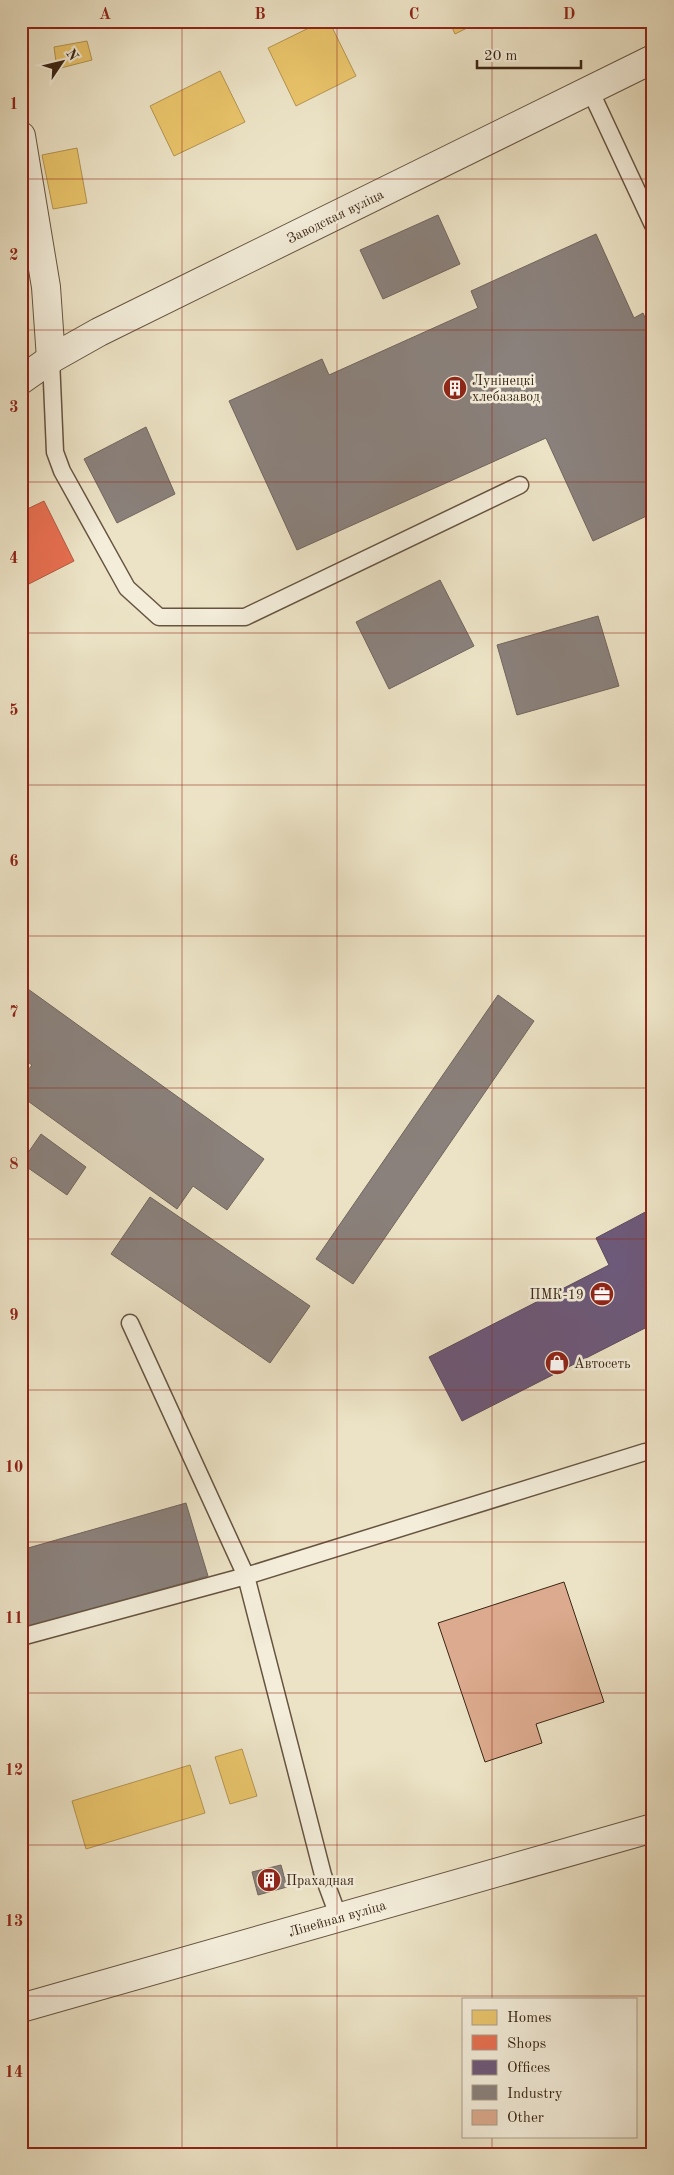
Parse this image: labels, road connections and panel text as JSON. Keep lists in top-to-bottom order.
{
  "streets": {
    "street": ["Заводская вуліца", "Лінейная вуліца"]
  },
  "places": {
    "building": ["Лунінецкі хлебазавод", "Прахадная"],
    "office": ["ПМК-19"],
    "shop": ["Автосеть"]
  },
  "legend": [
    "Homes",
    "Shops",
    "Offices",
    "Industry",
    "Other"
  ],
  "scale_bar": "20 m",
  "north": "top right",
  "grid": {
    "columns": [
      "A",
      "B",
      "C",
      "D"
    ],
    "rows": [
      "1",
      "2",
      "3",
      "4",
      "5",
      "6",
      "7",
      "8",
      "9",
      "10",
      "11",
      "12",
      "13",
      "14"
    ]
  }
}
